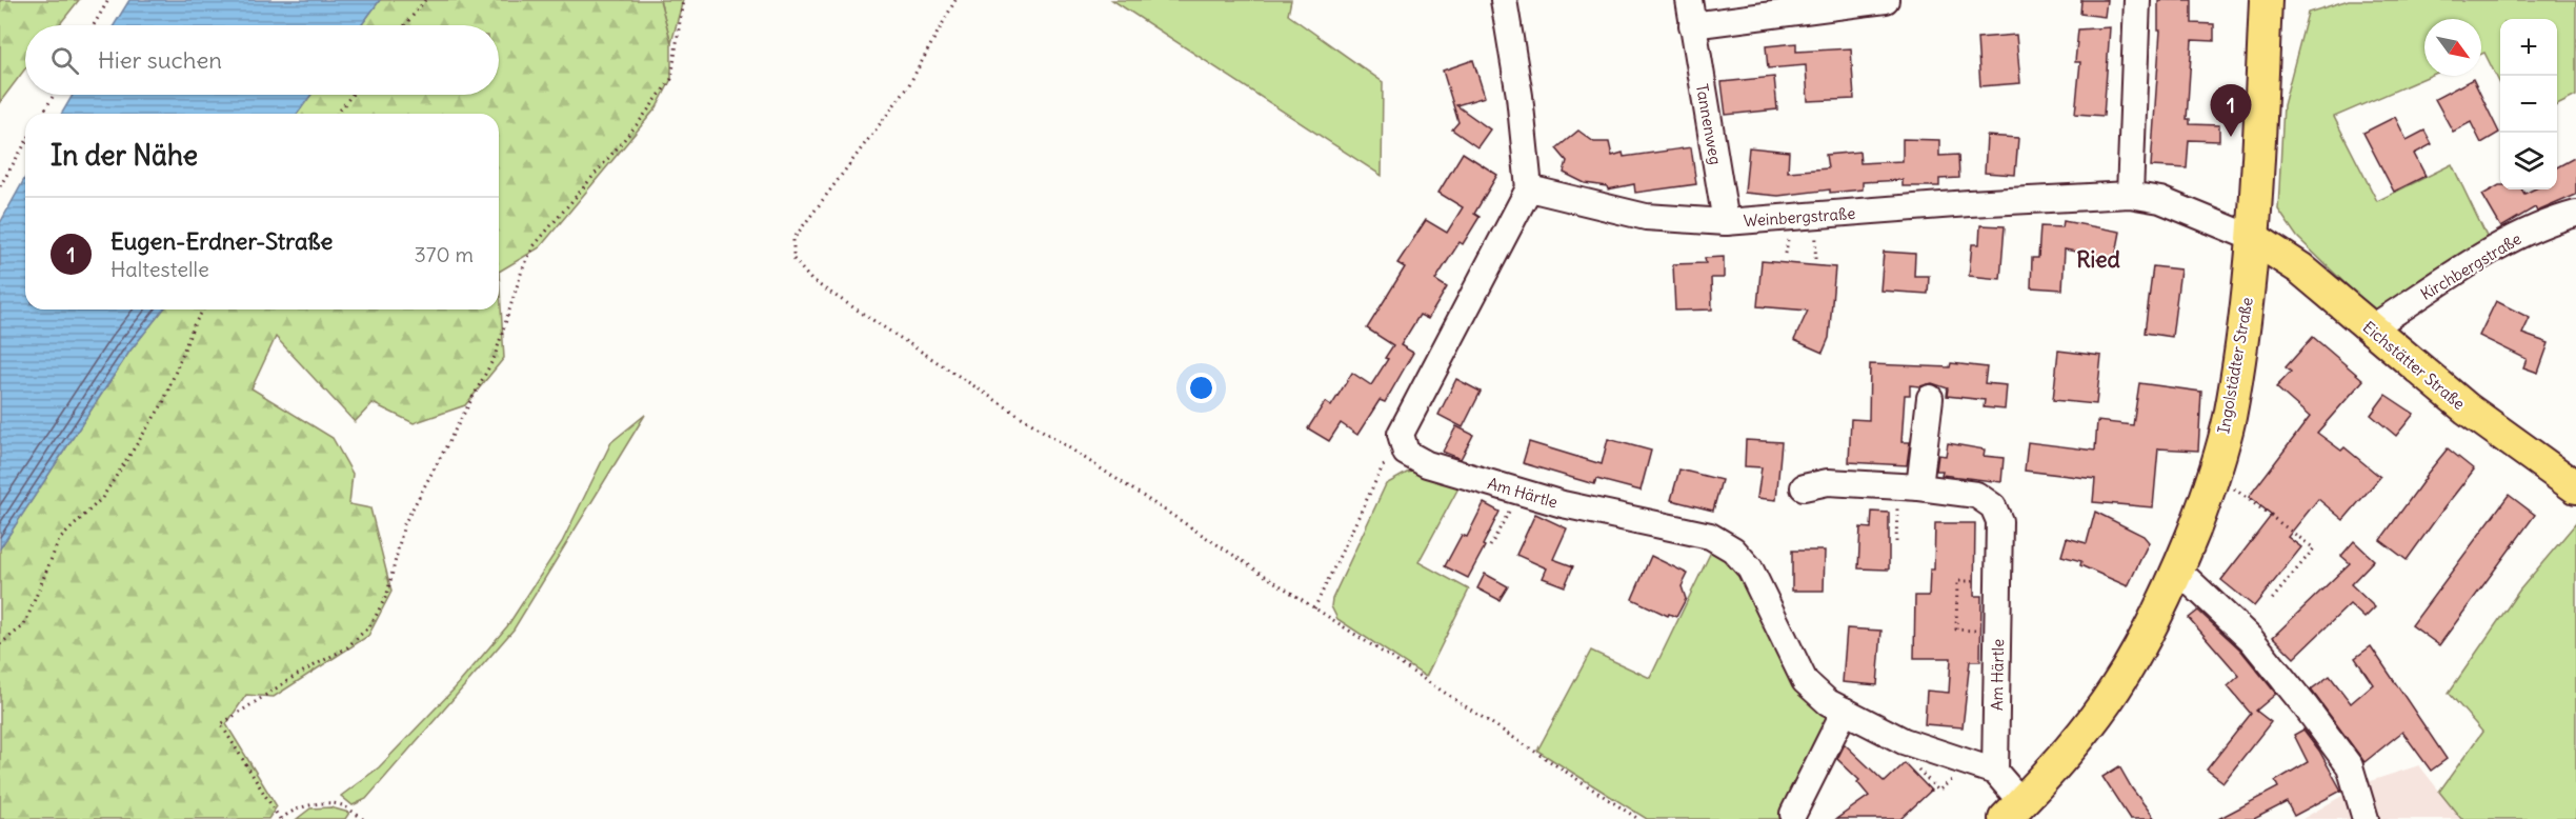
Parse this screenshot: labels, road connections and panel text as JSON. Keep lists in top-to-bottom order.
{
  "streets": {
    "main road": ["Ingolstädter Straße", "Eichstätter Straße"],
    "street": [
      "Tannenweg",
      "Weinbergstraße",
      "Kirchbergstraße",
      "Am Härtle"
    ]
  },
  "crossings": [
    ["Tannenweg", "Weinbergstraße"],
    ["Weinbergstraße", "Ingolstädter Straße"],
    ["Weinbergstraße", "Eichstätter Straße"],
    ["Kirchbergstraße", "Eichstätter Straße"],
    ["Ingolstädter Straße", "Eichstätter Straße"]
  ],
  "districts": ["Ried"],
  "north": "bottom right",
  "page": {
    "map_buttons": ["+", "−"],
    "search": "Hier suchen",
    "pins": "1",
    "heading": "In der Nähe",
    "list": [
      {
        "mark": "1",
        "name": "Eugen-Erdner-Straße",
        "note": "Haltestelle",
        "value": "370 m"
      }
    ]
  }
}
